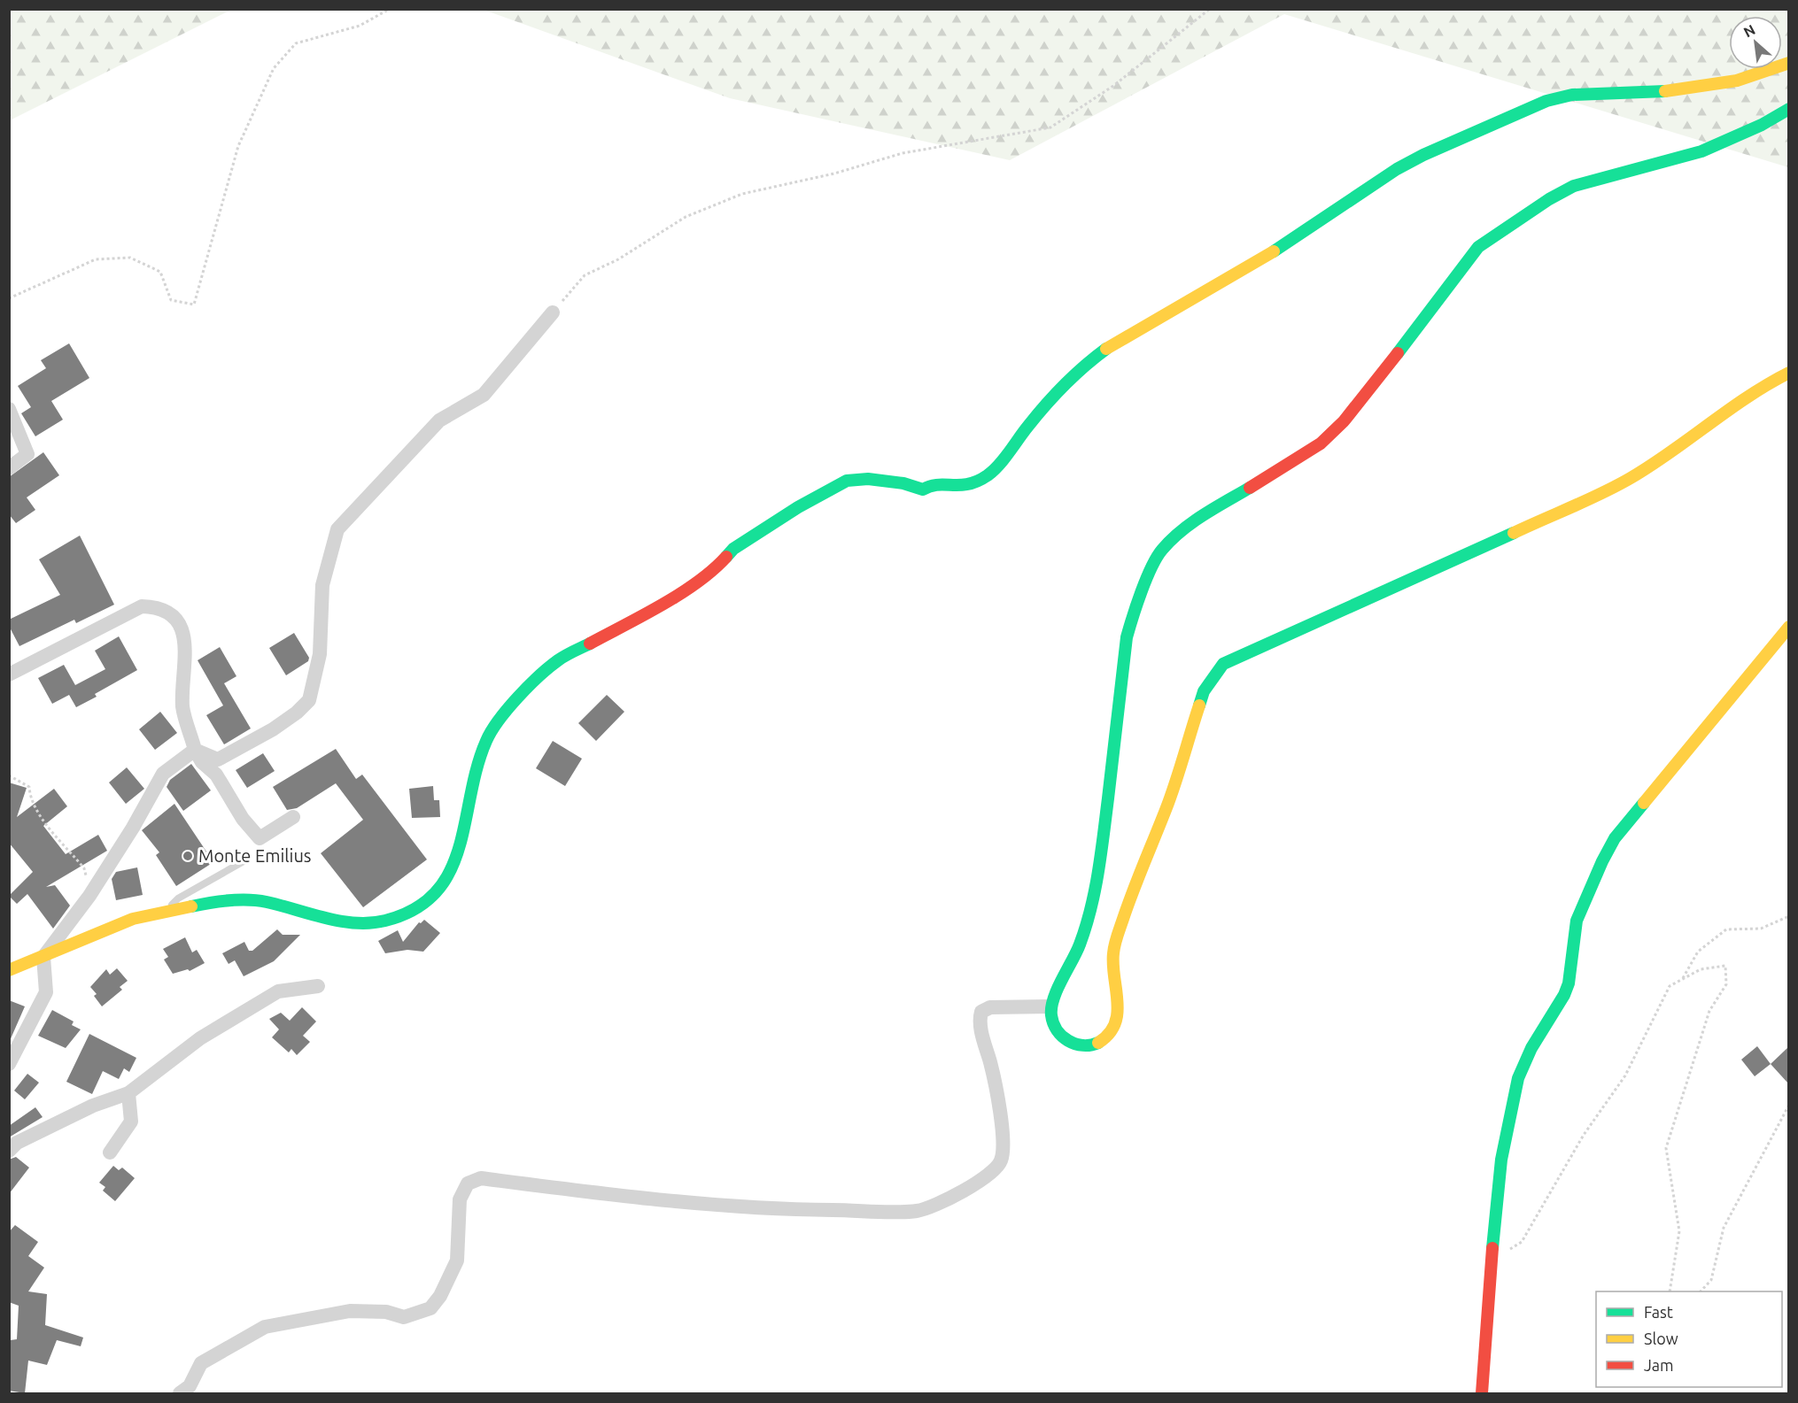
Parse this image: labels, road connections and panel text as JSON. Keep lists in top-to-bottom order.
{
  "places": ["Monte Emilius"],
  "legend": ["Fast", "Slow", "Jam"],
  "north": "top left"
}
